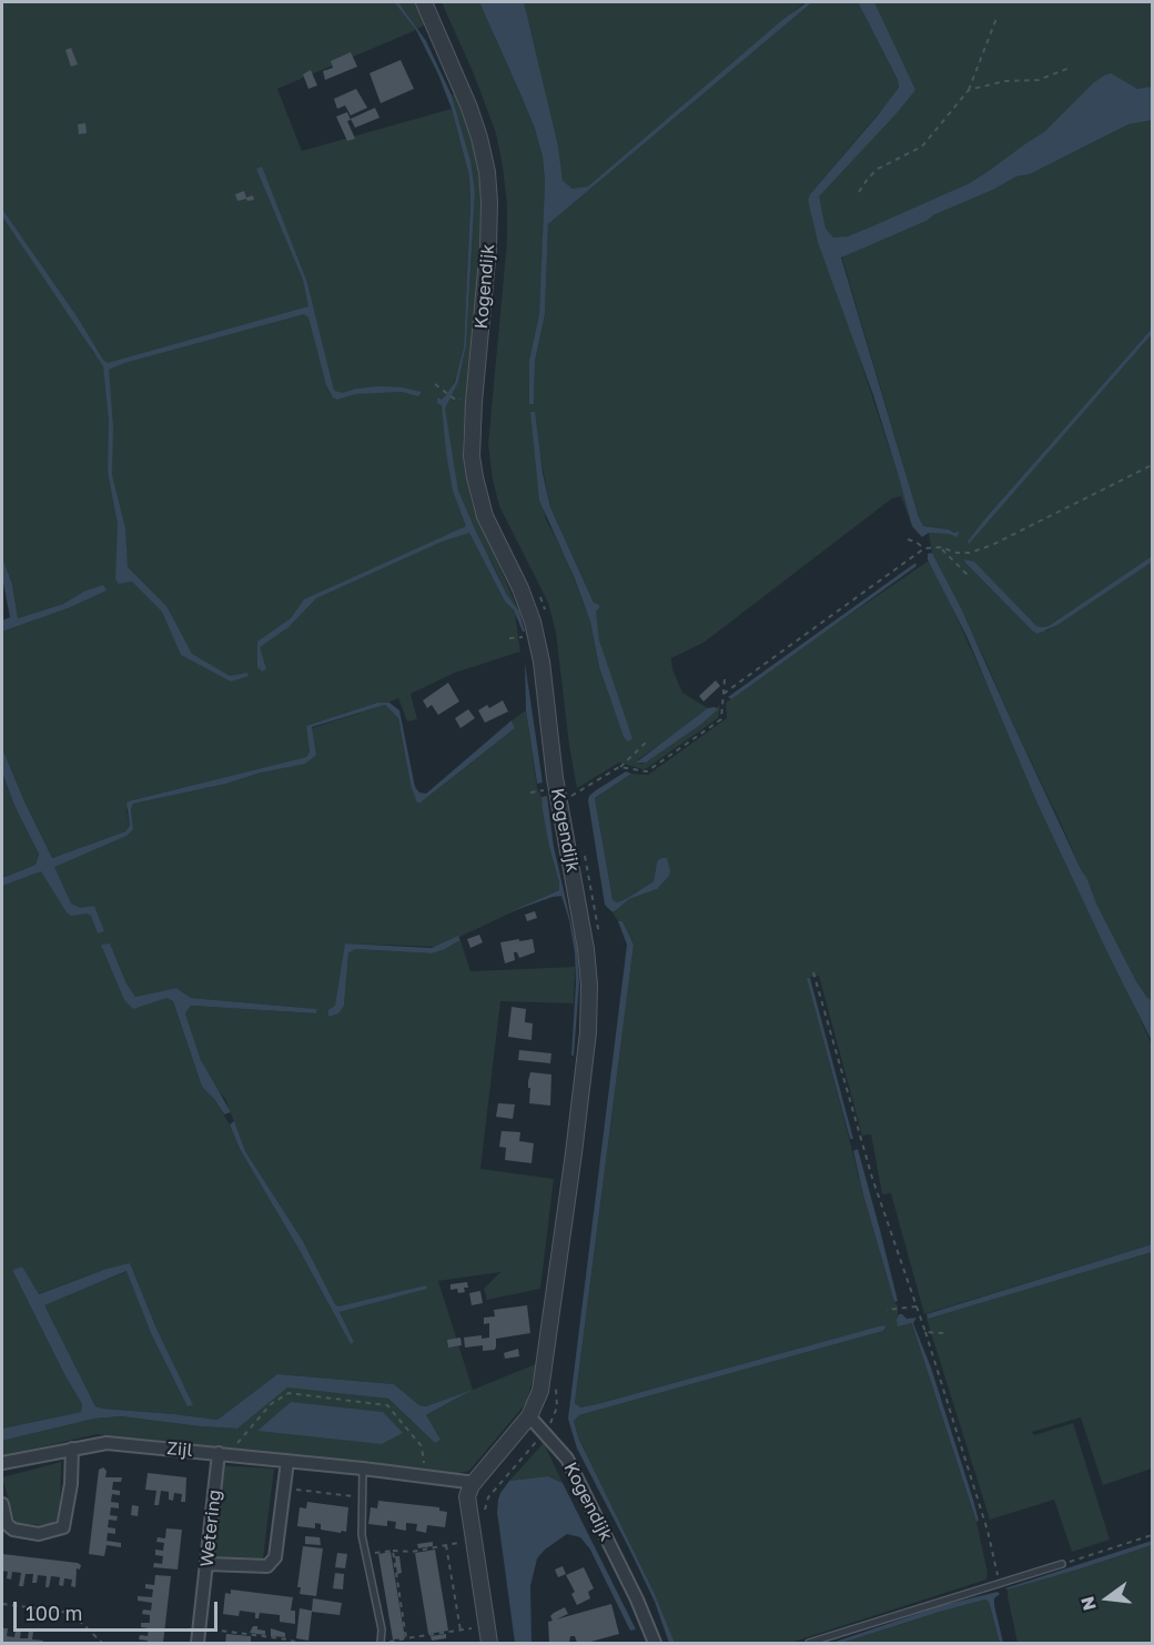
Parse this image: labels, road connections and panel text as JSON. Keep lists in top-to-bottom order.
{
  "streets": {
    "street": ["Kogendijk", "Zijl", "Wetering"]
  },
  "crossings": [
    ["Zijl", "Wetering"]
  ],
  "scale_bar": "100 m",
  "north": "left"
}
